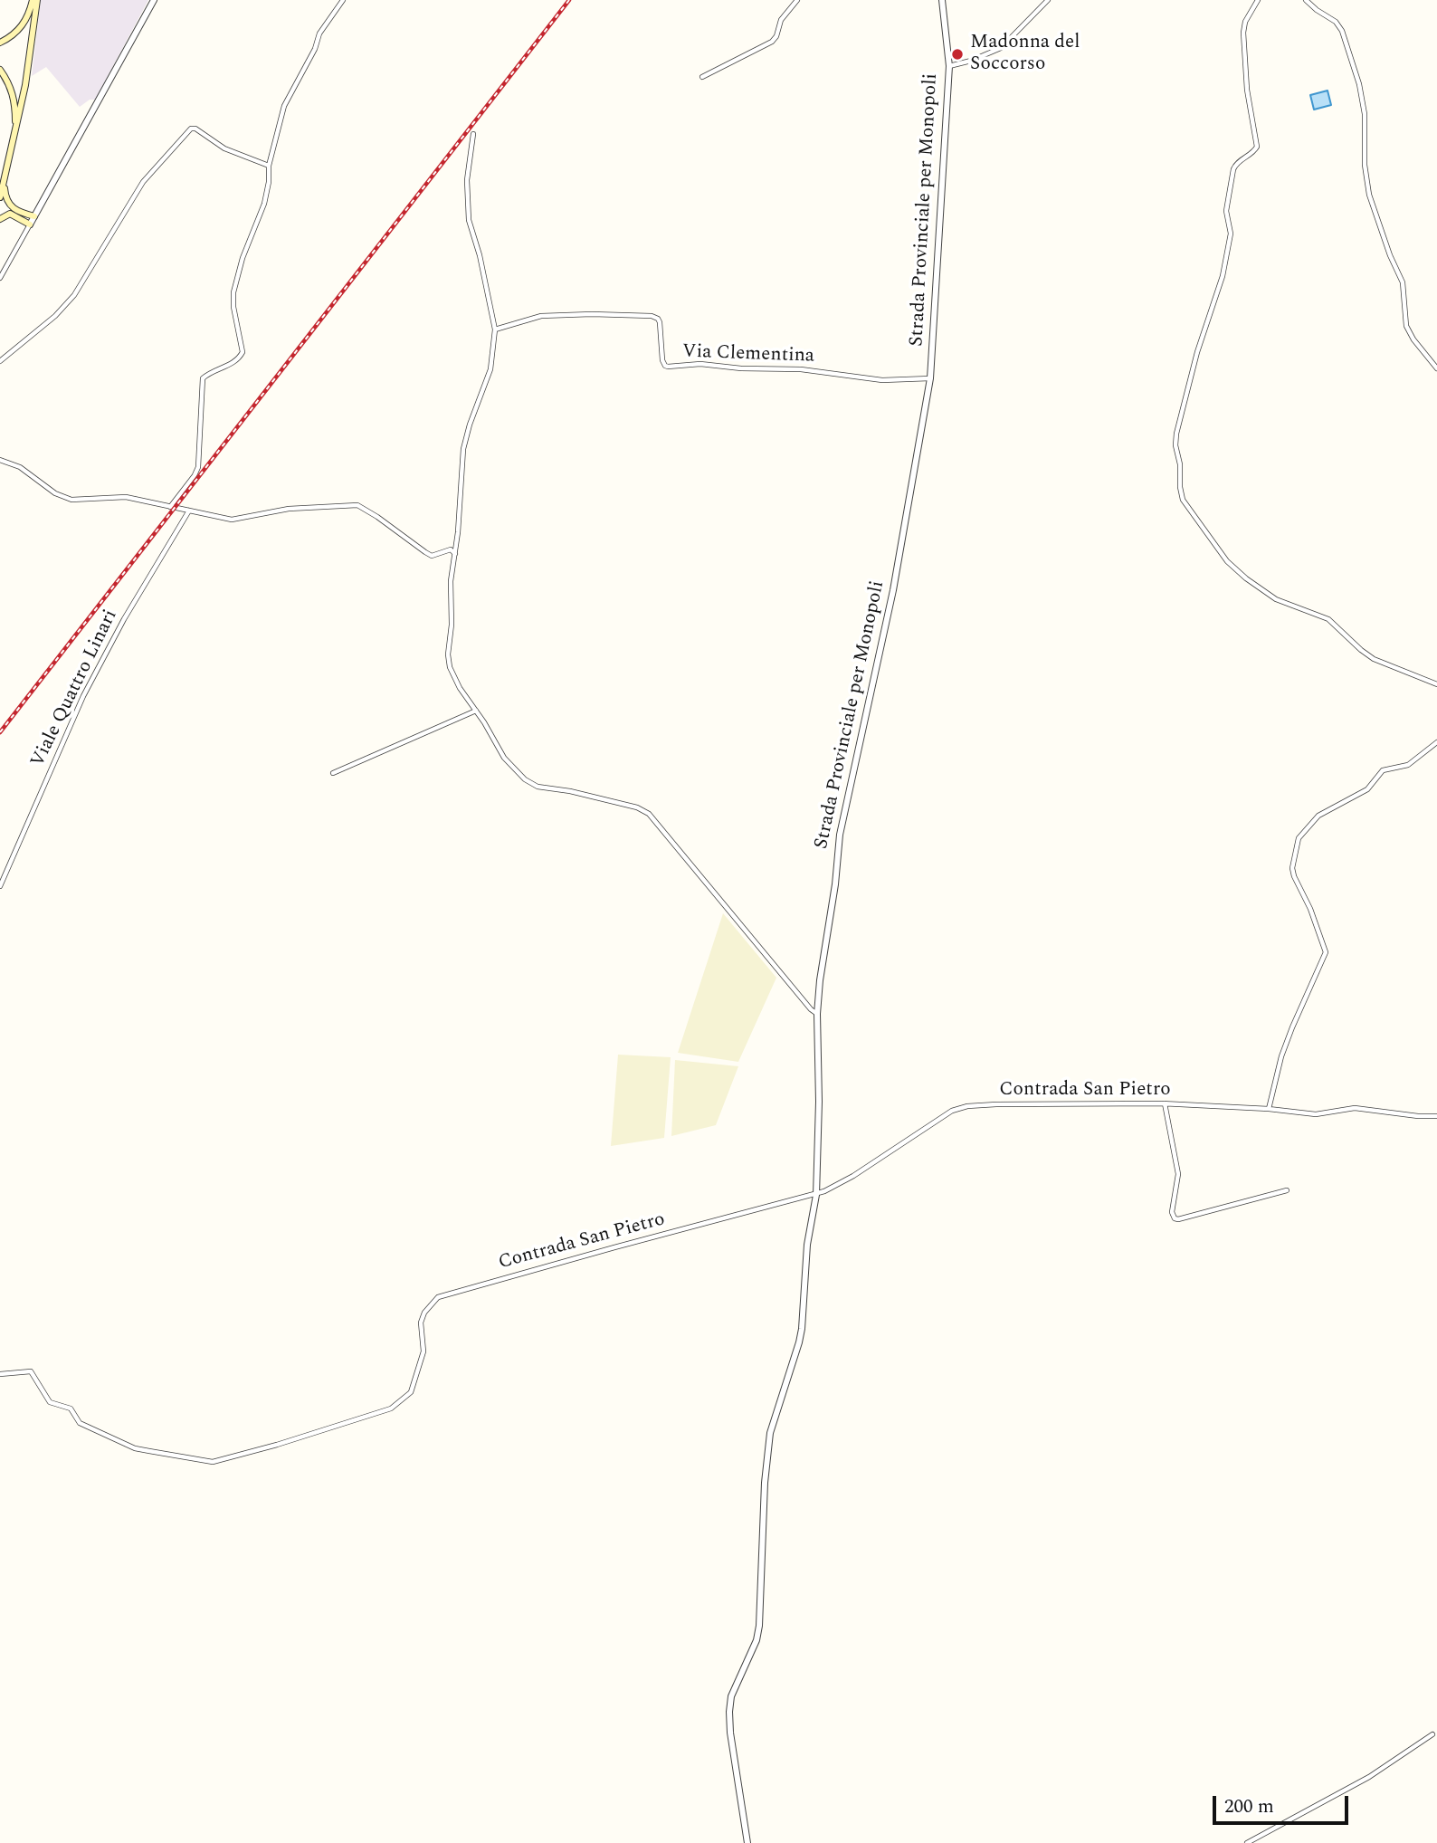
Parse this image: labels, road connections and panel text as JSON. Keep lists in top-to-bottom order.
{
  "streets": {
    "street": [
      "Strada Provinciale per Monopoli",
      "Via Clementina",
      "Viale Quattro Linari",
      "Contrada San Pietro"
    ]
  },
  "crossings": [
    ["Strada Provinciale per Monopoli", "Via Clementina"],
    ["Strada Provinciale per Monopoli", "Contrada San Pietro"]
  ],
  "places": ["Madonna del Soccorso"],
  "scale_bar": "200 m"
}
